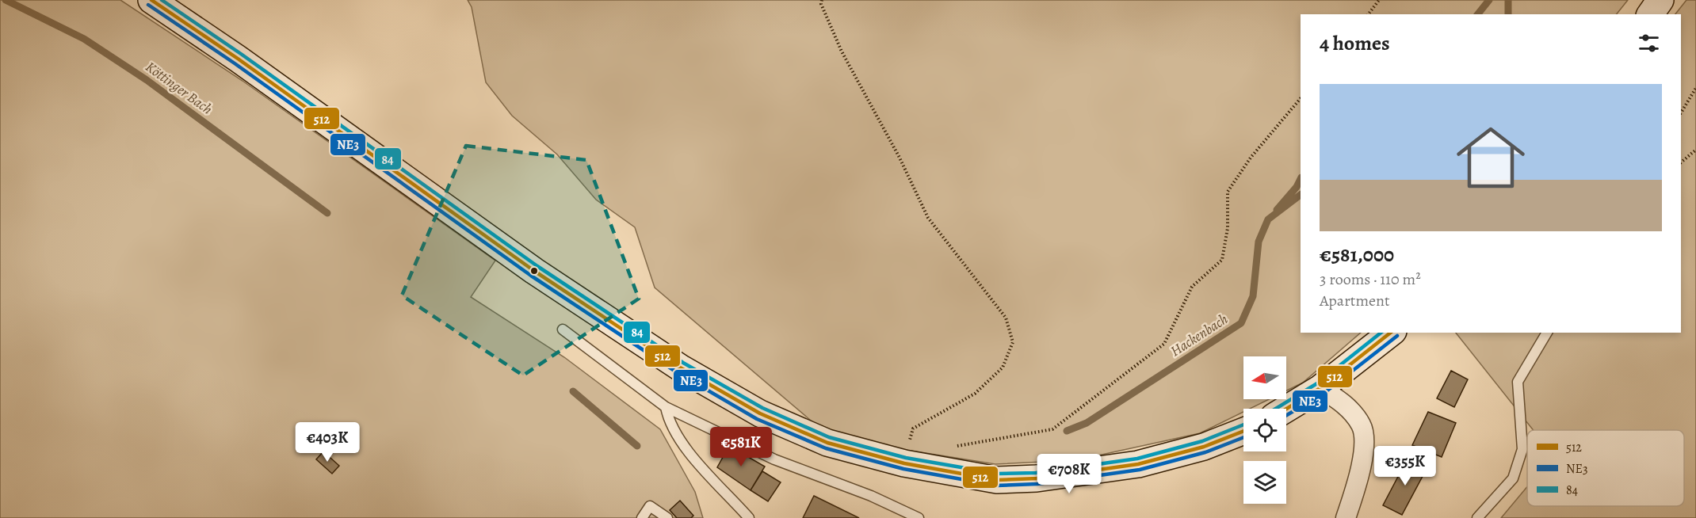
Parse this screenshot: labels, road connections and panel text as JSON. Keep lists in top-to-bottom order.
{
  "water": ["Köttinger Bach", "Hackenbach"],
  "lines": ["transit line 512", "transit line 84", "transit line NE3"],
  "legend": ["512", "NE3", "84"],
  "north": "left",
  "page": {
    "heading": "4 homes",
    "list": [
      {
        "name": "€581,000",
        "note": "3 rooms · 110 m² · Apartment"
      }
    ],
    "price": [
      "€403K",
      "€581K",
      "€355K",
      "€708K"
    ]
  }
}
